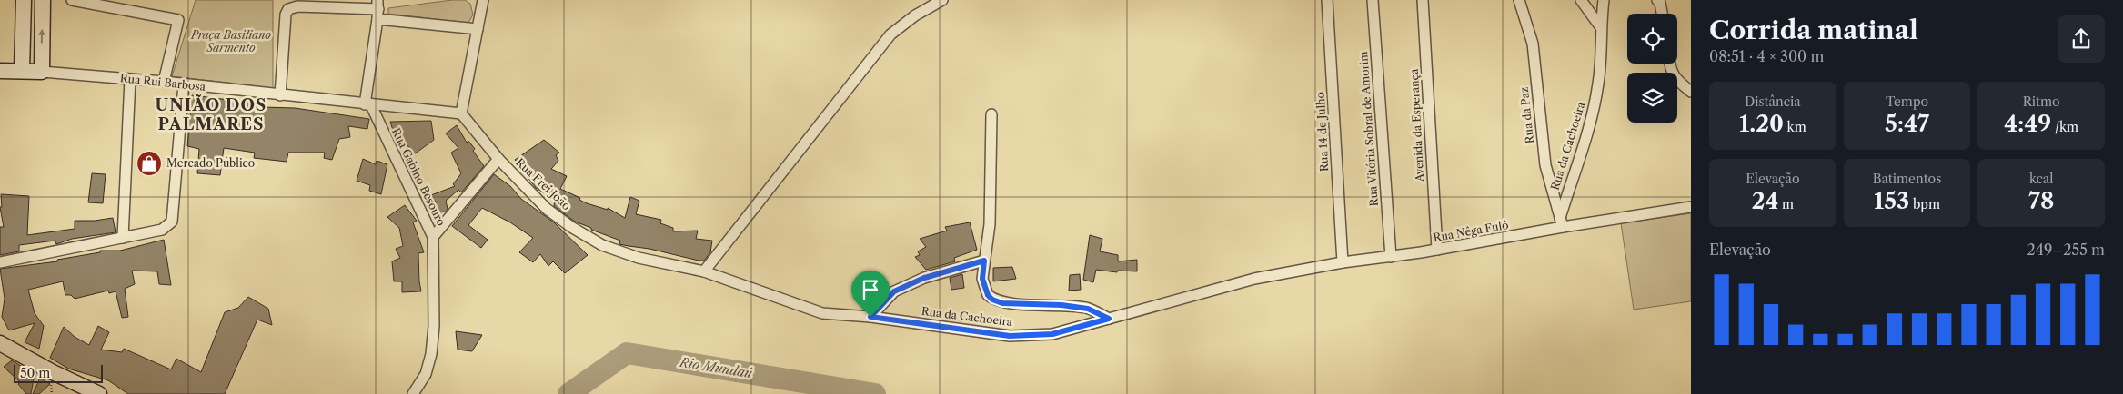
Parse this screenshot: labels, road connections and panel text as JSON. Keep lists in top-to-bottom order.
{
  "streets": {
    "main road": ["Rua Rui Barbosa"],
    "street": [
      "Rua da Paz",
      "Avenida da Esperança",
      "Rua Vitória Sobral de Amorim",
      "Rua 14 de Julho",
      "Rua da Cachoeira",
      "Rua Gabino Besouro",
      "Rua Frei João",
      "Rua Nêga Fulô"
    ]
  },
  "crossings": [
    ["Rua Rui Barbosa", "Rua Gabino Besouro"],
    ["Rua Rui Barbosa", "Rua Frei João"],
    ["Rua da Paz", "Rua da Cachoeira"],
    ["Rua da Paz", "Rua Nêga Fulô"],
    ["Avenida da Esperança", "Rua Nêga Fulô"],
    ["Rua Vitória Sobral de Amorim", "Rua Nêga Fulô"],
    ["Rua 14 de Julho", "Rua Nêga Fulô"],
    ["Rua da Cachoeira", "Rua Frei João"],
    ["Rua da Cachoeira", "Rua Nêga Fulô"]
  ],
  "districts": ["UNIÃO DOS PALMARES"],
  "water": ["Rio Mundaú"],
  "parks": ["Praça Basiliano Sarmento"],
  "places": {
    "shop": ["Mercado Público"]
  },
  "scale_bar": "50 m",
  "page": {
    "heading": ["Corrida matinal", "08:51 · 4 × 300 m"],
    "stats": [
      ["Distância", "1.20 km"],
      ["Tempo", "5:47"],
      ["Ritmo", "4:49 /km"],
      ["Elevação", "24 m"],
      ["Batimentos", "153 bpm"],
      ["kcal", "78"]
    ],
    "chart": ["Elevação", "249–255 m"],
    "scale": "50 m"
  }
}
